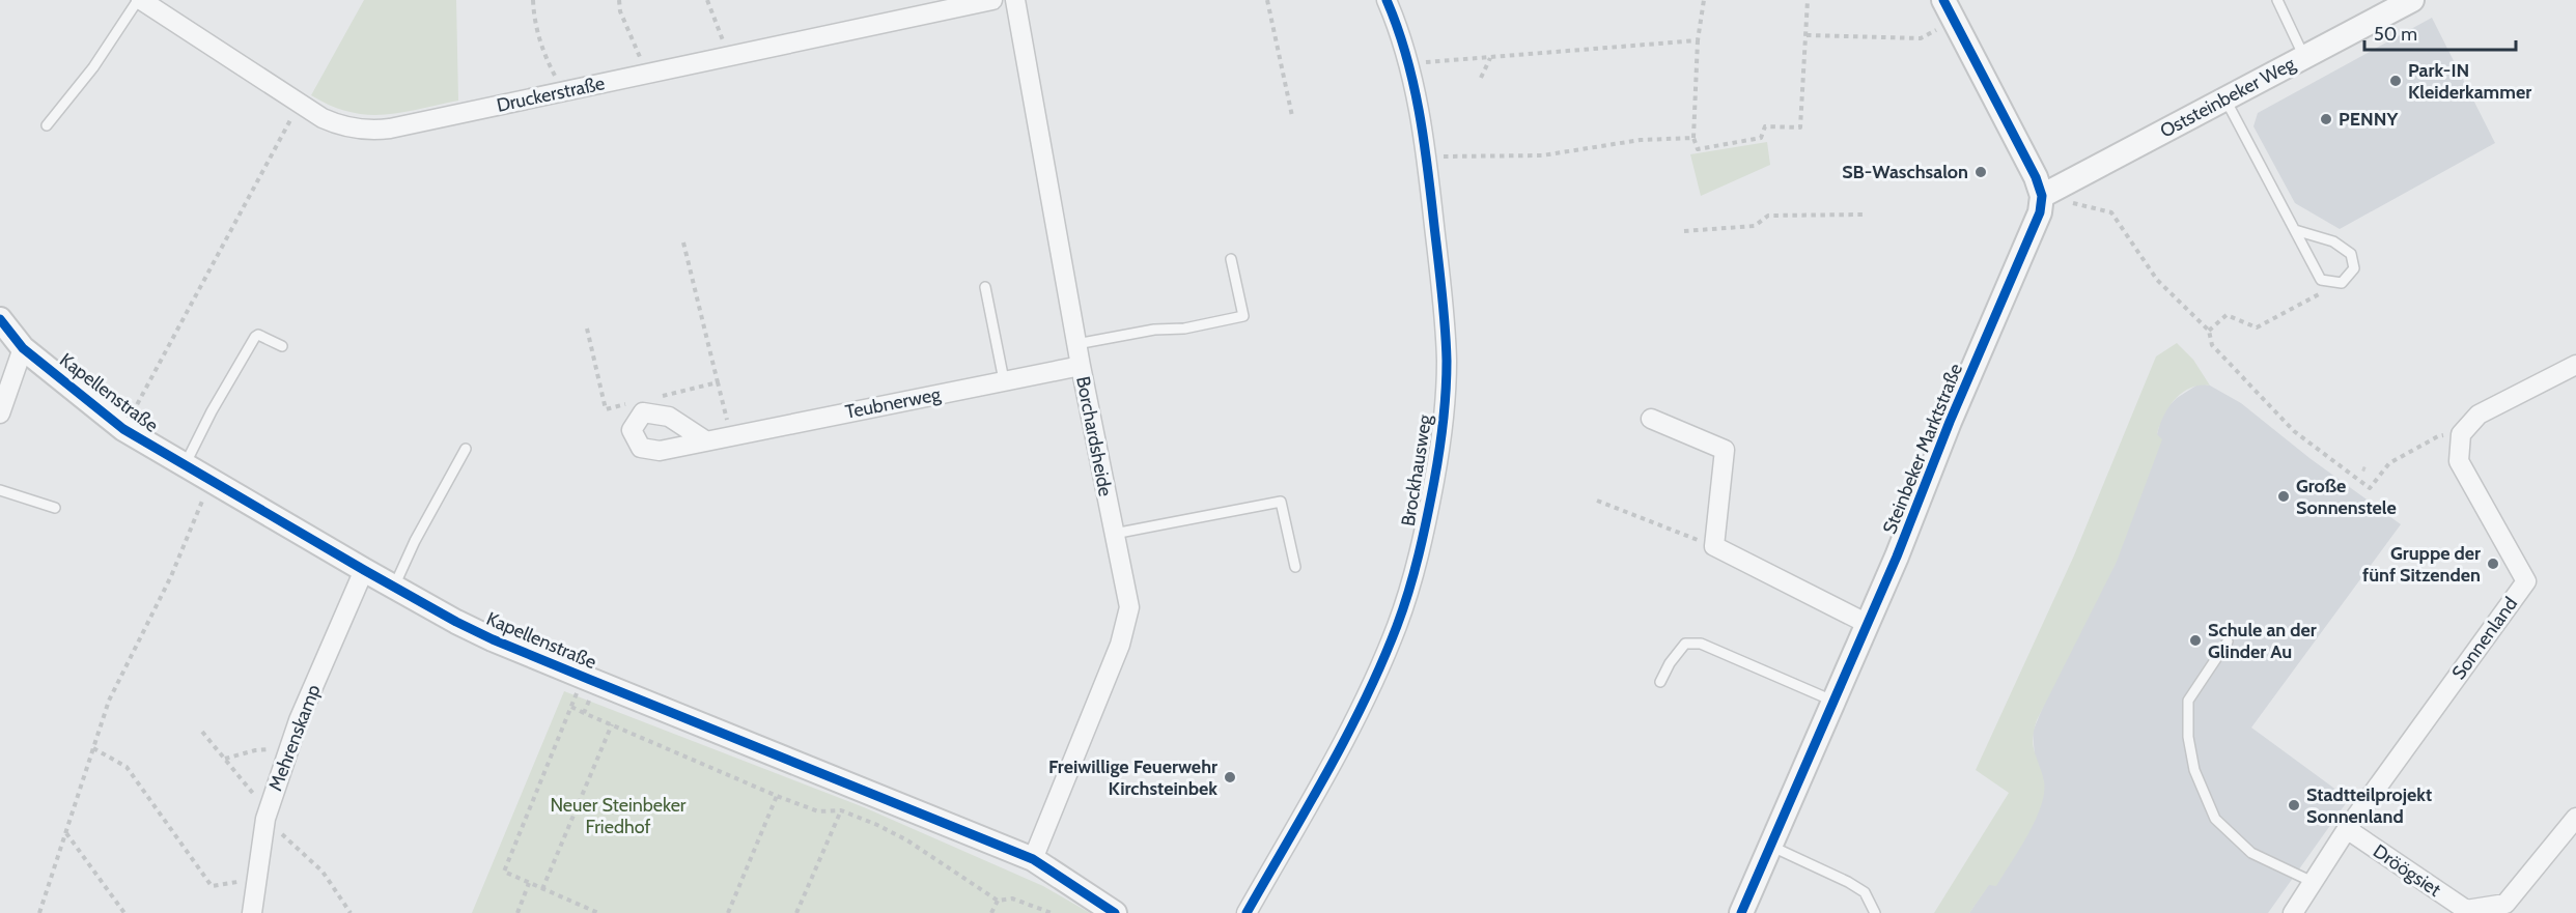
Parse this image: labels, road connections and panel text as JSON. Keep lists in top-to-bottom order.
{
  "streets": {
    "street": [
      "Druckerstraße",
      "Oststeinbeker Weg",
      "Kapellenstraße",
      "Teubnerweg",
      "Borchardsheide",
      "Steinbeker Marktstraße",
      "Brockhausweg",
      "Sonnenland",
      "Mehrenskamp",
      "Dröögsiet"
    ]
  },
  "crossings": [
    ["Oststeinbeker Weg", "Steinbeker Marktstraße"],
    ["Kapellenstraße", "Borchardsheide"],
    ["Kapellenstraße", "Mehrenskamp"],
    ["Teubnerweg", "Borchardsheide"],
    ["Sonnenland", "Dröögsiet"]
  ],
  "parks": ["Neuer Steinbeker Friedhof"],
  "places": [
    "Park-IN Kleiderkammer",
    "PENNY",
    "SB-Waschsalon",
    "Große Sonnenstele",
    "Gruppe der fünf Sitzenden",
    "Schule an der Glinder Au",
    "Freiwillige Feuerwehr Kirchsteinbek",
    "Stadtteilprojekt Sonnenland"
  ],
  "scale_bar": "50 m"
}
